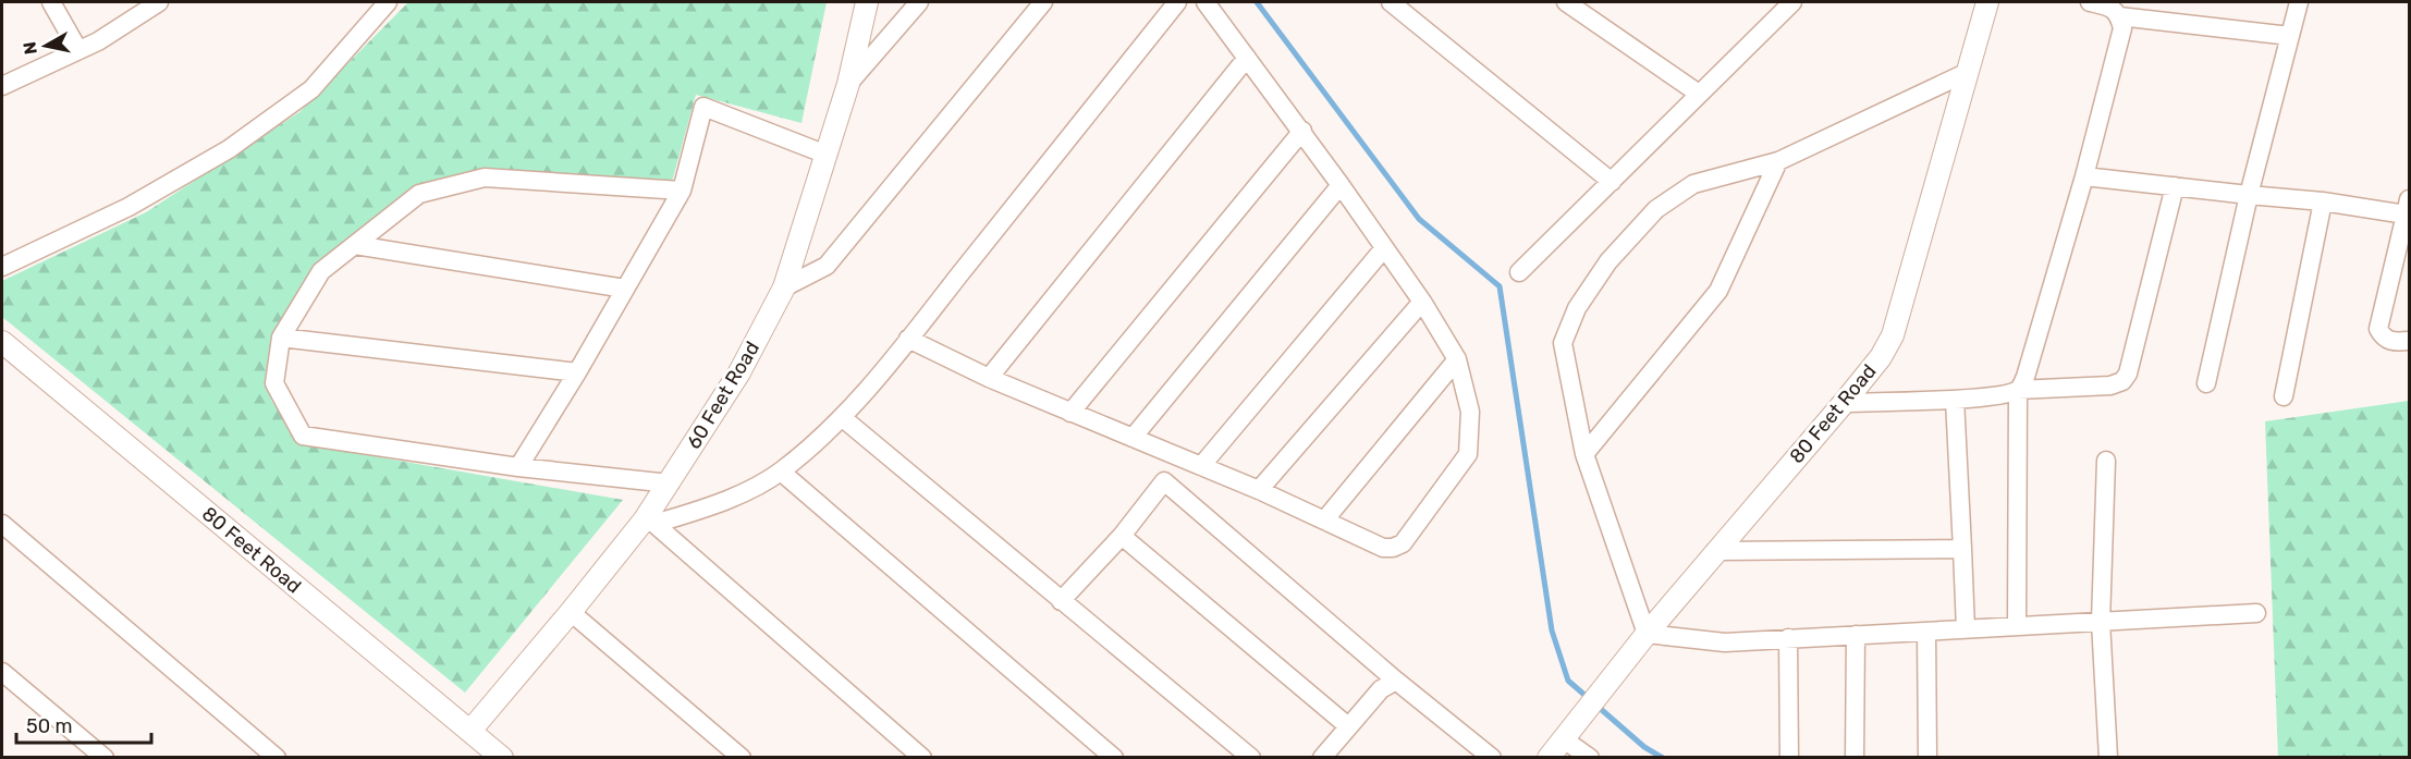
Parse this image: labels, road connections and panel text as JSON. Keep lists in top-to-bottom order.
{
  "streets": {
    "street": ["60 Feet Road", "80 Feet Road"]
  },
  "crossings": [
    ["60 Feet Road", "80 Feet Road"]
  ],
  "scale_bar": "50 m",
  "north": "left"
}
